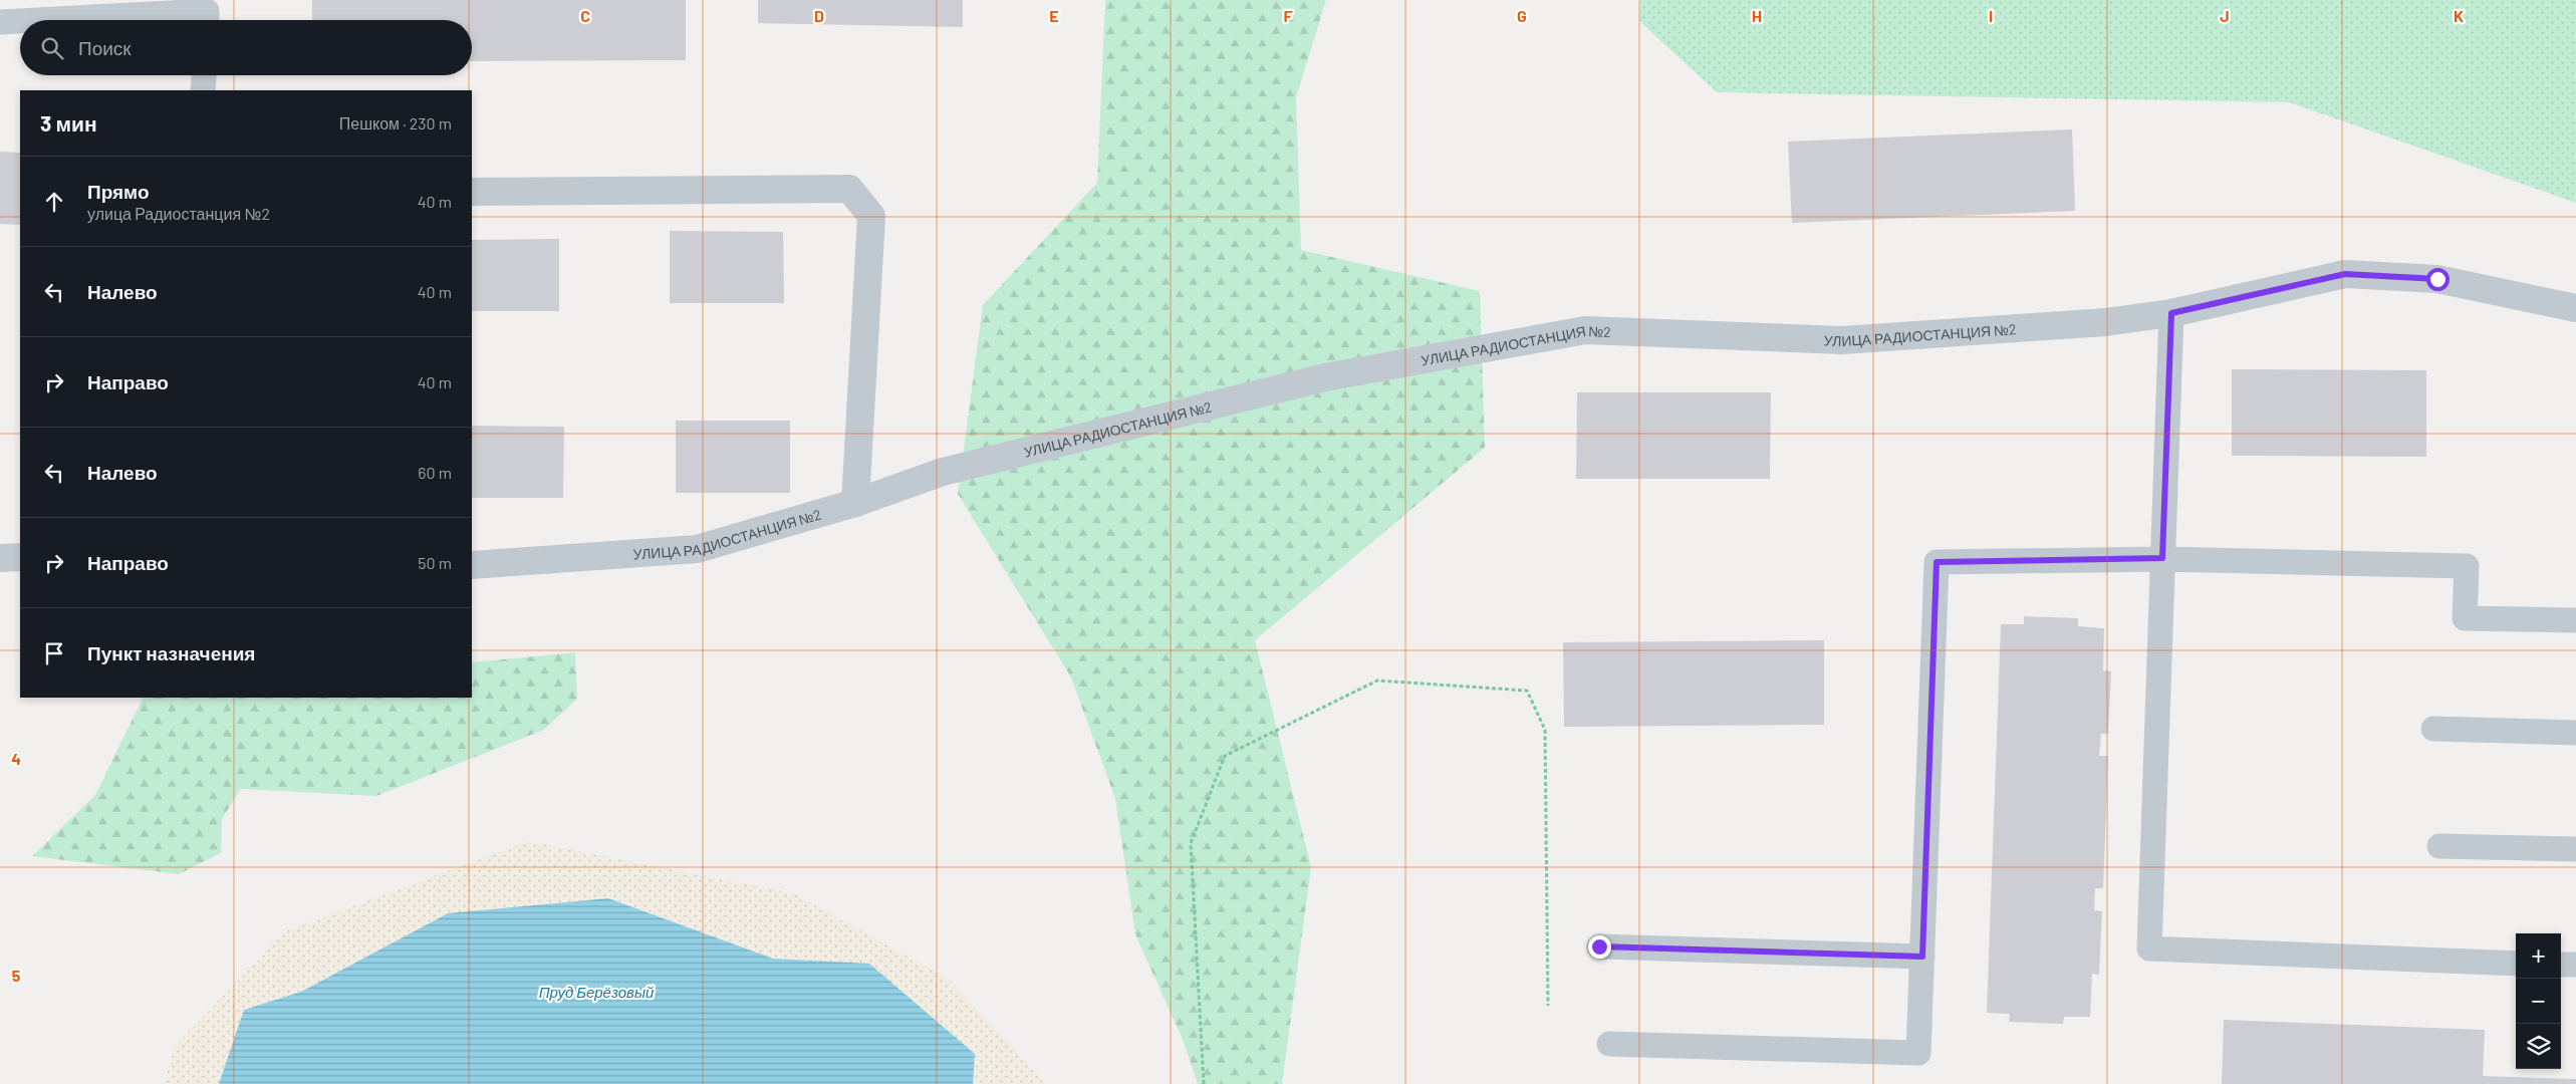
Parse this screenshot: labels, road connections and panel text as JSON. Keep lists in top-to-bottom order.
{
  "streets": {
    "street": ["УЛИЦА РАДИОСТАНЦИЯ №2"]
  },
  "water": ["Пруд Берёзовый"],
  "page": {
    "search": "Поиск",
    "heading": ["3 мин", "Пешком · 230 m"],
    "list": [
      ["Прямо", "улица Радиостанция №2", "40 m"],
      ["Налево", "40 m"],
      ["Направо", "40 m"],
      ["Налево", "60 m"],
      ["Направо", "50 m"],
      "Пункт назначения"
    ],
    "map_buttons": ["+", "−"]
  },
  "grid": {
    "columns": [
      "C",
      "D",
      "E",
      "F",
      "G",
      "H",
      "I",
      "J",
      "K"
    ],
    "rows": ["4", "5"]
  }
}
